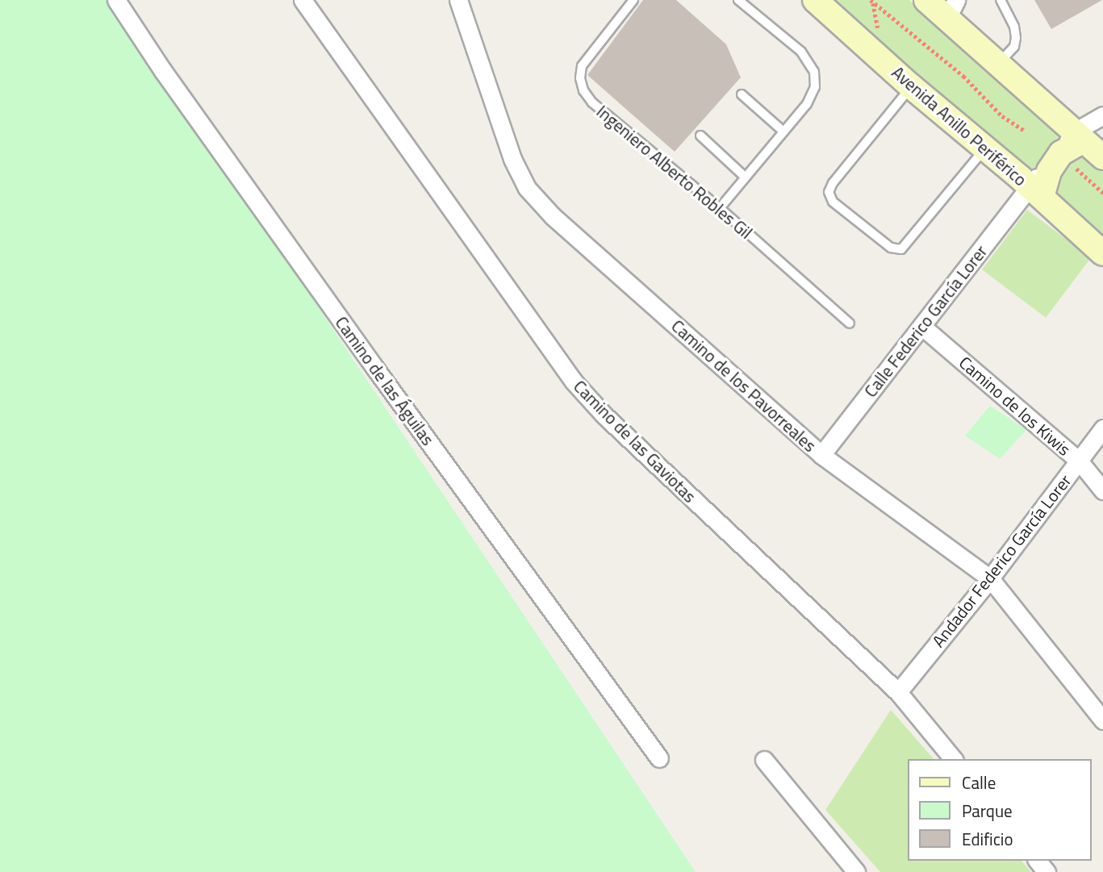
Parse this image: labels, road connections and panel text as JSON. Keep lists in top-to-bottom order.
{
  "streets": {
    "street": [
      "Avenida Anillo Periférico",
      "Calle Federico García Lorer",
      "Camino de las Águilas",
      "Camino de los Pavorreales",
      "Camino de los Kiwis",
      "Camino de las Gaviotas",
      "Andador Federico García Lorer"
    ],
    "lane": ["Ingeniero Alberto Robles Gil"]
  },
  "crossings": [
    ["Avenida Anillo Periférico", "Calle Federico García Lorer"],
    ["Calle Federico García Lorer", "Camino de los Pavorreales"],
    ["Calle Federico García Lorer", "Camino de los Kiwis"],
    ["Camino de los Pavorreales", "Andador Federico García Lorer"],
    ["Camino de los Kiwis", "Andador Federico García Lorer"],
    ["Camino de las Gaviotas", "Andador Federico García Lorer"]
  ],
  "legend": ["Calle", "Parque", "Edificio"]
}
